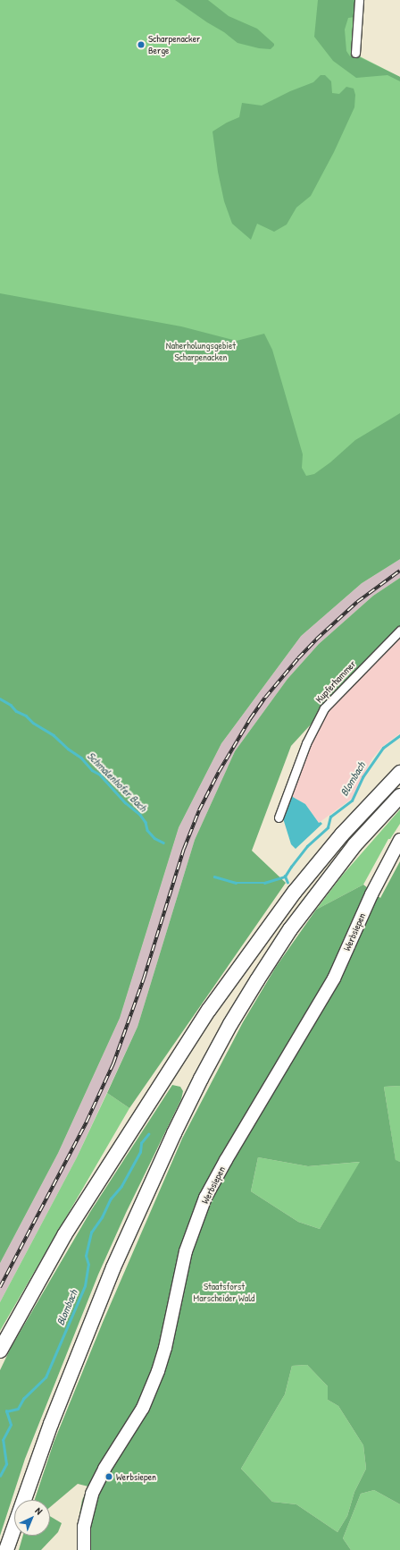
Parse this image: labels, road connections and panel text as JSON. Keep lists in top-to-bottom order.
{
  "streets": {
    "main road": ["Werbsiepen"],
    "street": ["Kupferhammer"]
  },
  "water": ["Blombach", "Schmalenhofer Bach"],
  "parks": ["Naherholungsgebiet Scharpenacken", "Staatsforst Marscheider Wald"],
  "places": ["Scharpenacker Berge", "Werbsiepen"],
  "north": "top right"
}
